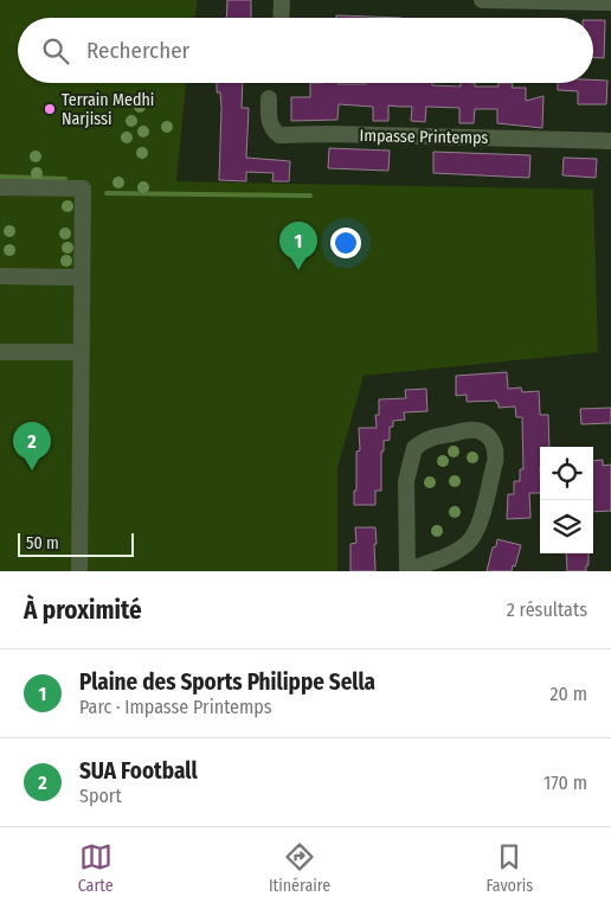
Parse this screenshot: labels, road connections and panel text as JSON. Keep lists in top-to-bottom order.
{
  "streets": {
    "street": ["Impasse Printemps"]
  },
  "places": ["Terrain Medhi Narjissi"],
  "scale_bar": "50 m",
  "page": {
    "search": "Rechercher",
    "pins": ["1", "2"],
    "scale": "50 m",
    "heading": ["À proximité", "2 résultats"],
    "list": [
      {
        "mark": "1",
        "name": "Plaine des Sports Philippe Sella",
        "note": "Parc · Impasse Printemps",
        "value": "20 m"
      },
      {
        "mark": "2",
        "name": "SUA Football",
        "note": "Sport",
        "value": "170 m"
      }
    ],
    "nav": ["Carte", "Itinéraire", "Favoris"]
  }
}
